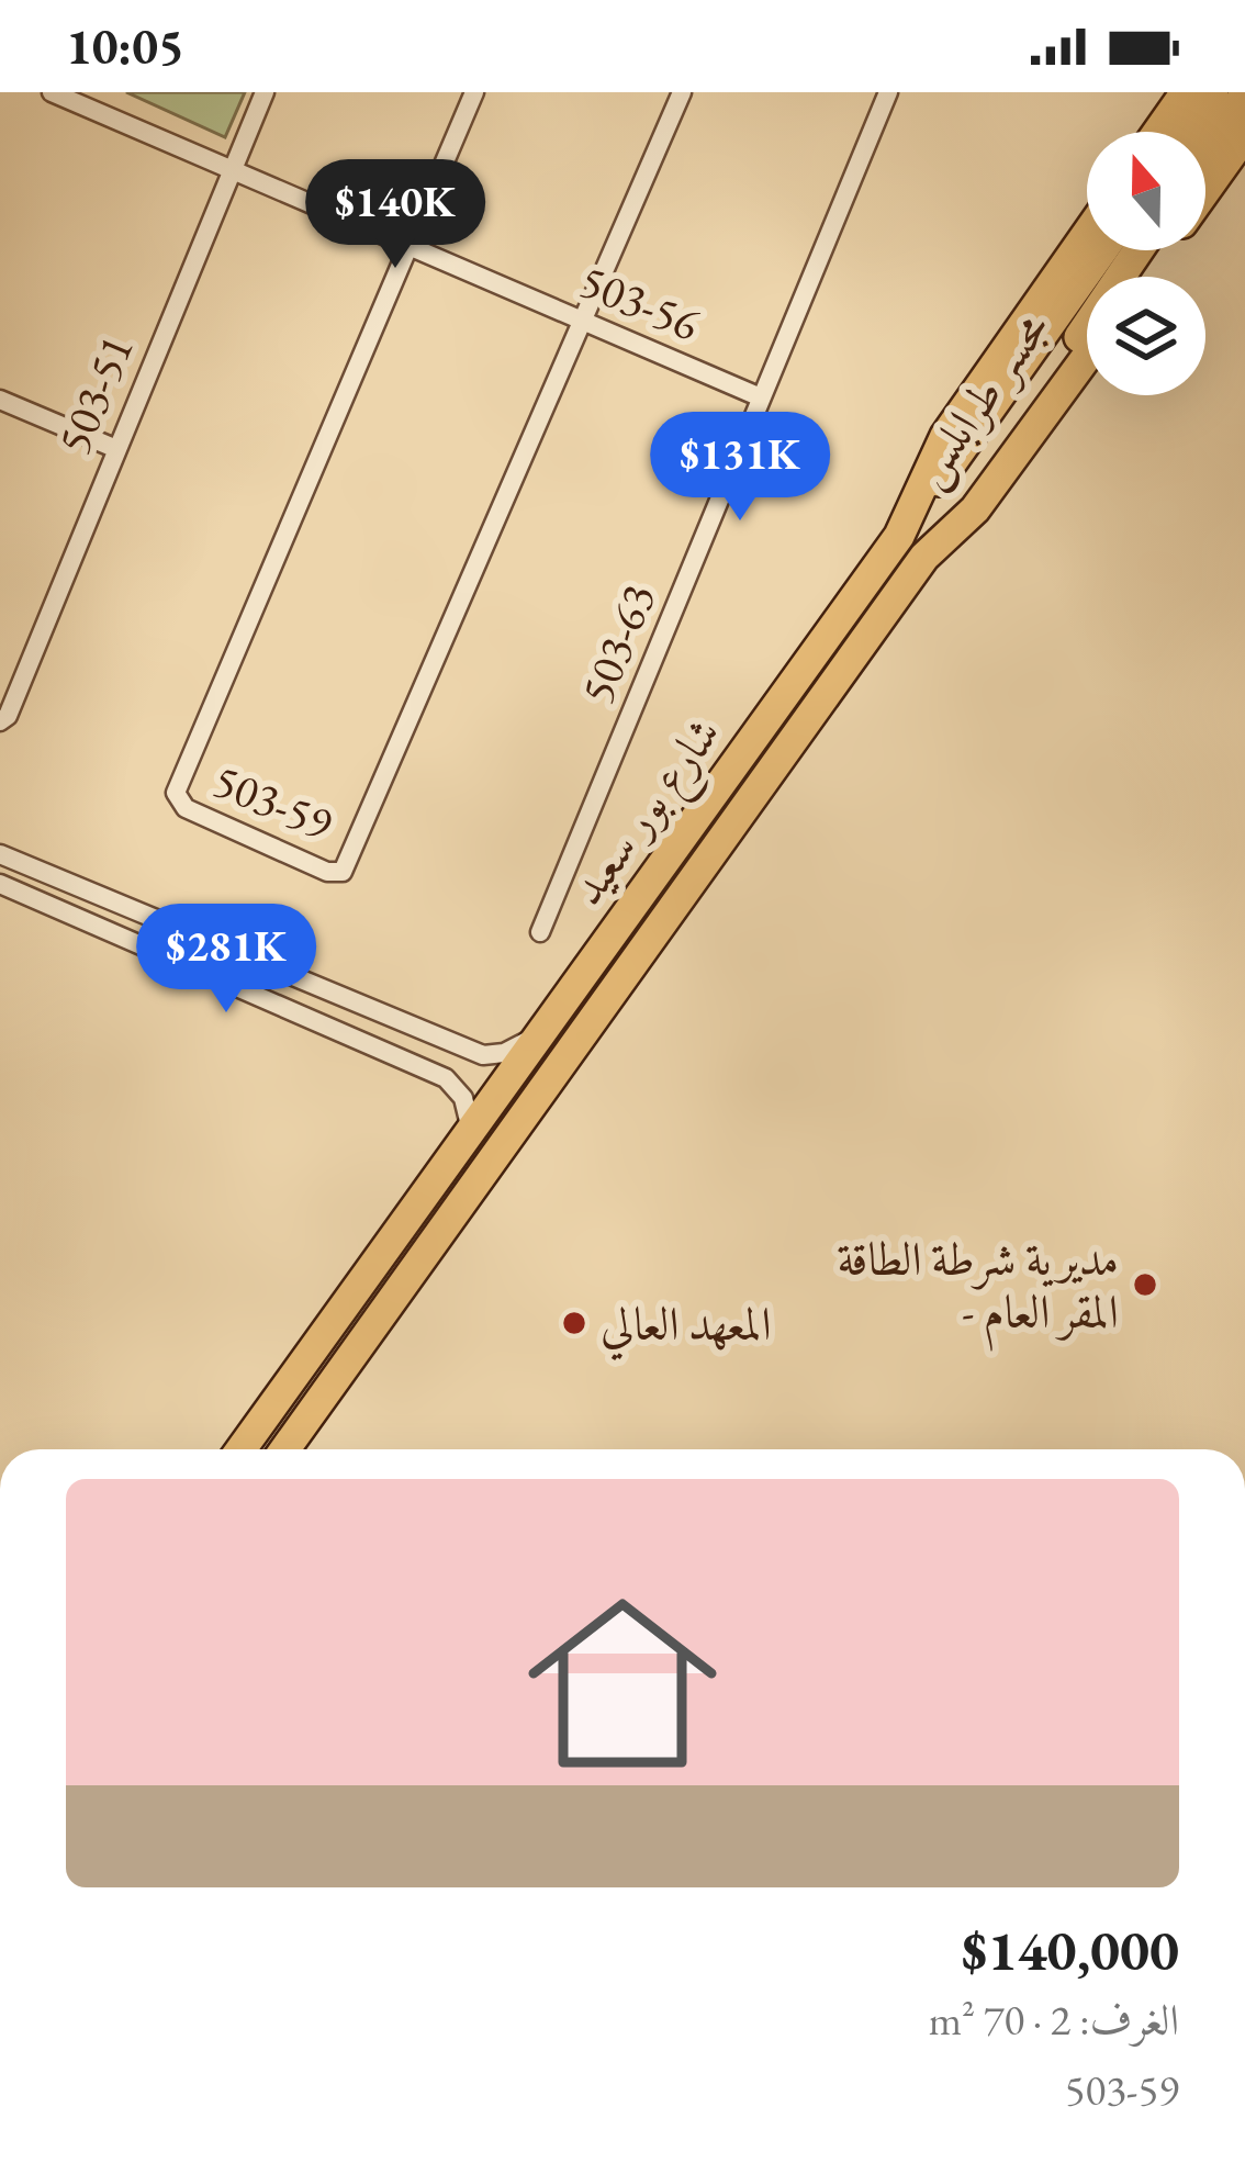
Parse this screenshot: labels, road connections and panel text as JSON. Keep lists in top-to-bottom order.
{
  "streets": {
    "main road": ["مجسر طرابلس", "شارع بور سعيد"],
    "street": [
      "503-56",
      "503-51",
      "503-63",
      "503-59"
    ]
  },
  "crossings": [
    ["503-56", "503-51"],
    ["503-56", "503-63"],
    ["503-56", "503-59"],
    ["مجسر طرابلس", "شارع بور سعيد"]
  ],
  "places": ["مديرية شرطة الطاقة - المقر العام", "المعهد العالي"],
  "north": "top",
  "page": {
    "status": "10:05",
    "price": ["$140K", "$131K", "$281K"],
    "list": [
      {
        "name": "$140,000",
        "note": "الغرف: 2 · 70 m² · 503-59"
      }
    ]
  }
}
